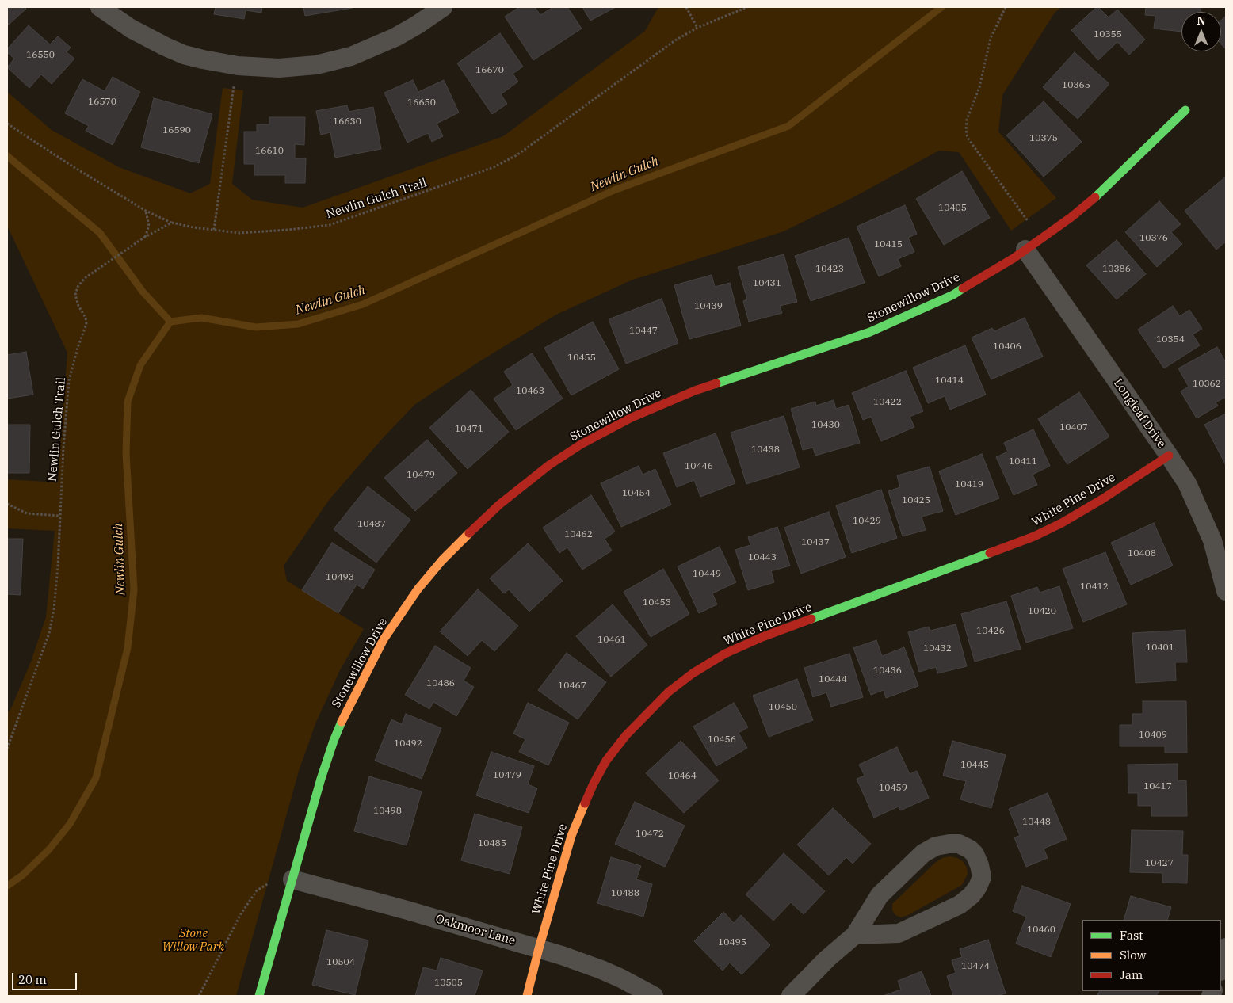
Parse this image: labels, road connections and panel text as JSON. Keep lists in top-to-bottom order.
{
  "streets": {
    "street": [
      "Stonewillow Drive",
      "Longleaf Drive",
      "White Pine Drive",
      "Oakmoor Lane"
    ],
    "path": ["Newlin Gulch Trail"]
  },
  "crossings": [
    ["Stonewillow Drive", "Longleaf Drive"],
    ["Stonewillow Drive", "Oakmoor Lane"],
    ["Longleaf Drive", "White Pine Drive"],
    ["White Pine Drive", "Oakmoor Lane"]
  ],
  "water": ["Newlin Gulch"],
  "parks": ["Stone Willow Park"],
  "house_numbers": [
    "10355",
    "16550",
    "16670",
    "10365",
    "16570",
    "16650",
    "16630",
    "16590",
    "10375",
    "16610",
    "10405",
    "10376",
    "10415",
    "10423",
    "10386",
    "10431",
    "10439",
    "10447",
    "10354",
    "10406",
    "10455",
    "10414",
    "10362",
    "10463",
    "10422",
    "10430",
    "10407",
    "10471",
    "10438",
    "10411",
    "10446",
    "10479",
    "10419",
    "10454",
    "10425",
    "10429",
    "10487",
    "10462",
    "10437",
    "10408",
    "10443",
    "10449",
    "10493",
    "10412",
    "10453",
    "10420",
    "10426",
    "10461",
    "10401",
    "10432",
    "10436",
    "10444",
    "10486",
    "10467",
    "10450",
    "10409",
    "10456",
    "10492",
    "10445",
    "10479",
    "10464",
    "10417",
    "10459",
    "10498",
    "10448",
    "10472",
    "10485",
    "10427",
    "10488",
    "10460",
    "10495",
    "10504",
    "10474",
    "10505"
  ],
  "legend": ["Fast", "Slow", "Jam"],
  "scale_bar": "20 m",
  "north": "top"
}
